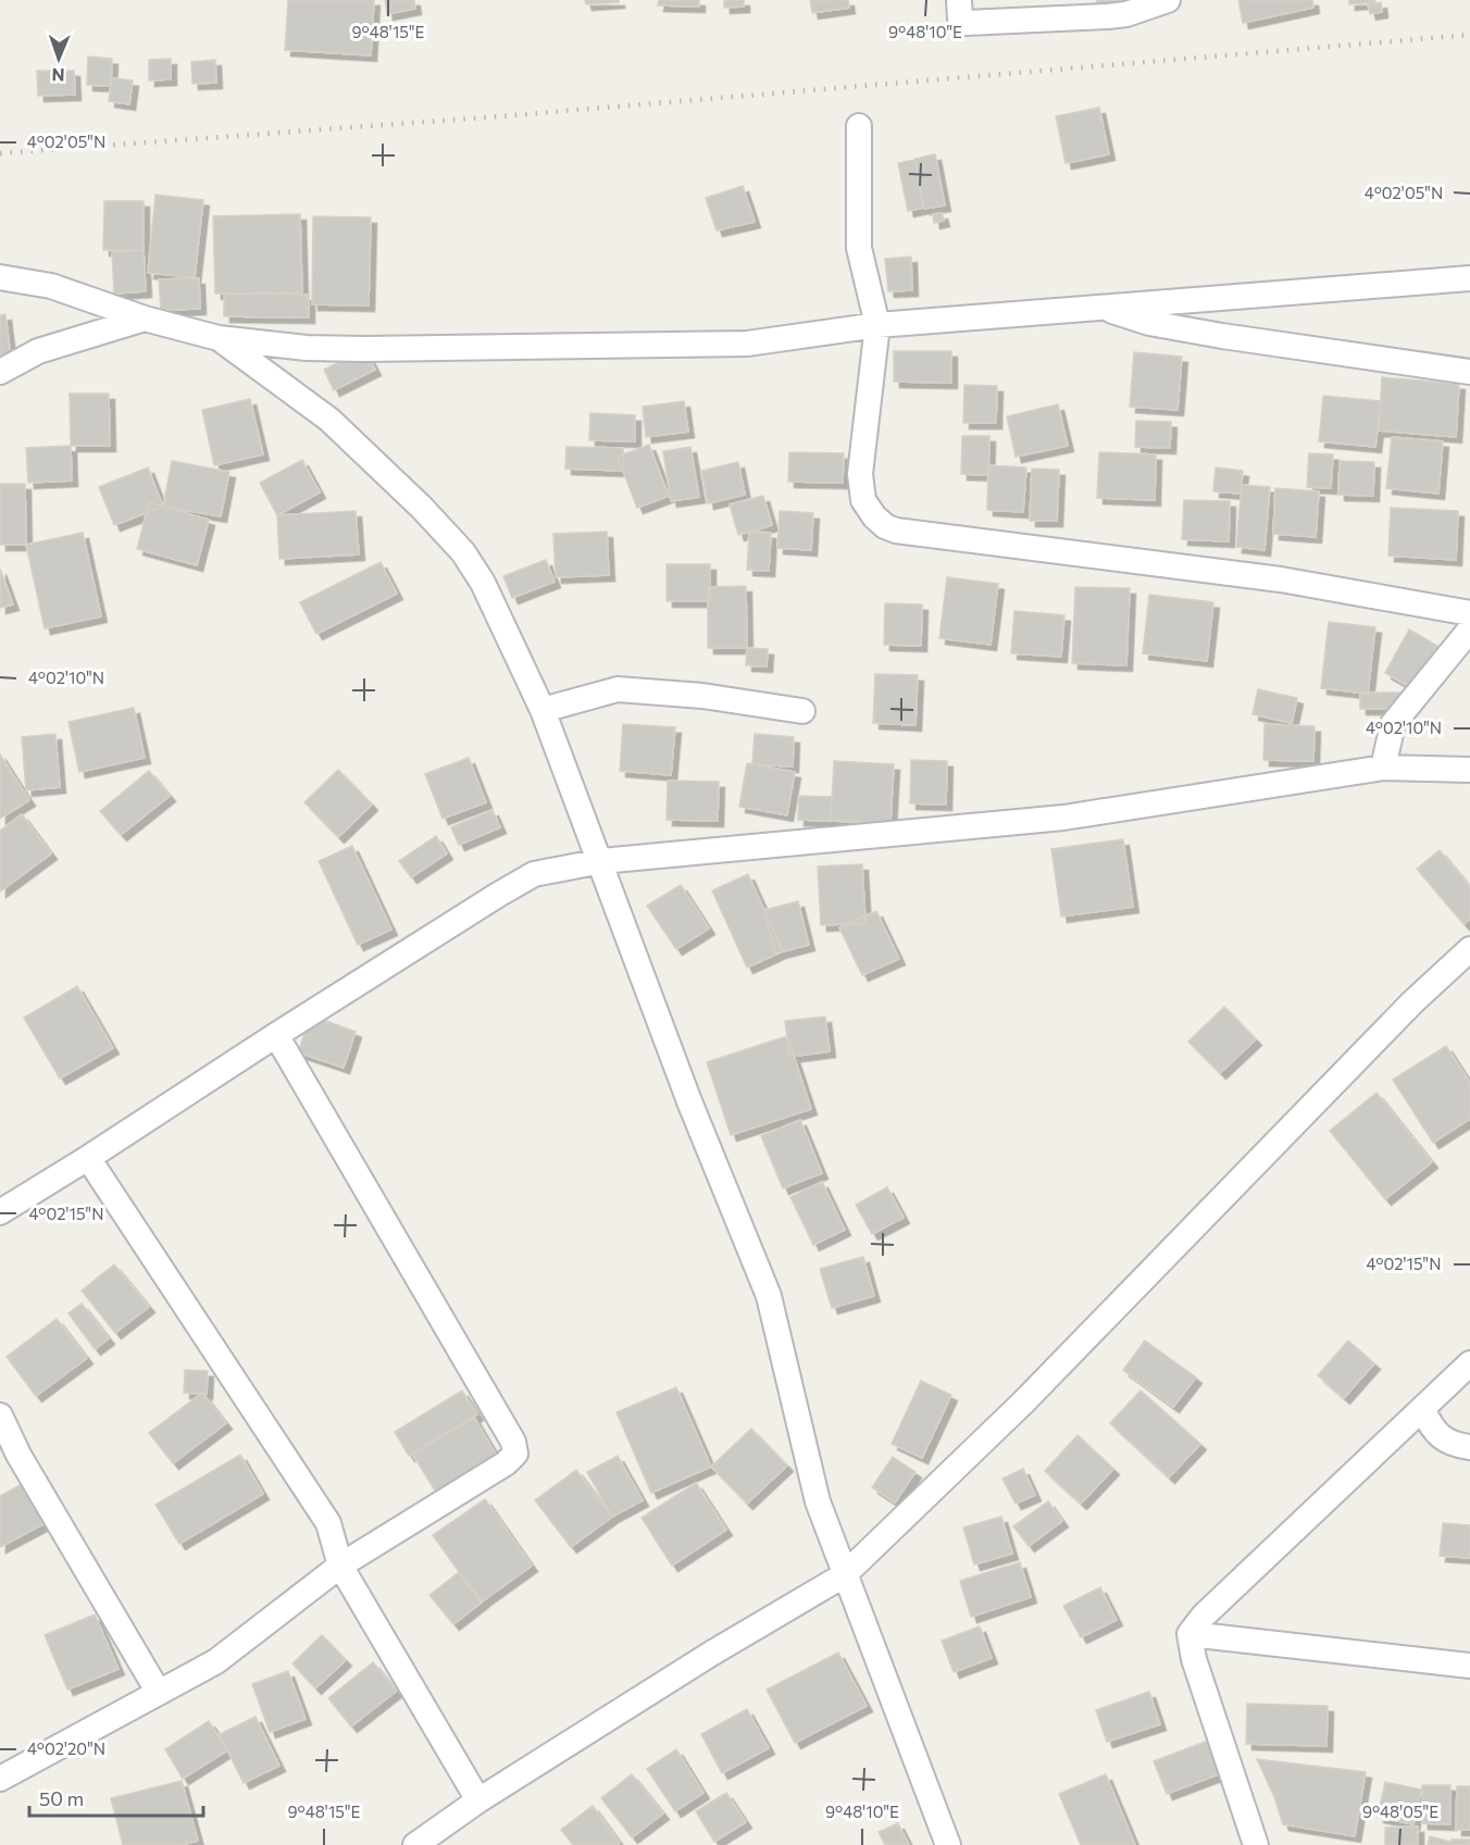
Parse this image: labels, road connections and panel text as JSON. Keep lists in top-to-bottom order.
{
  "scale_bar": "50 m",
  "north": "bottom",
  "coordinates": [
    "9°48'15\"E",
    "9°48'10\"E",
    "4°02'05\"N",
    "4°02'10\"N",
    "4°02'15\"N",
    "4°02'20\"N",
    "9°48'05\"E"
  ]
}
